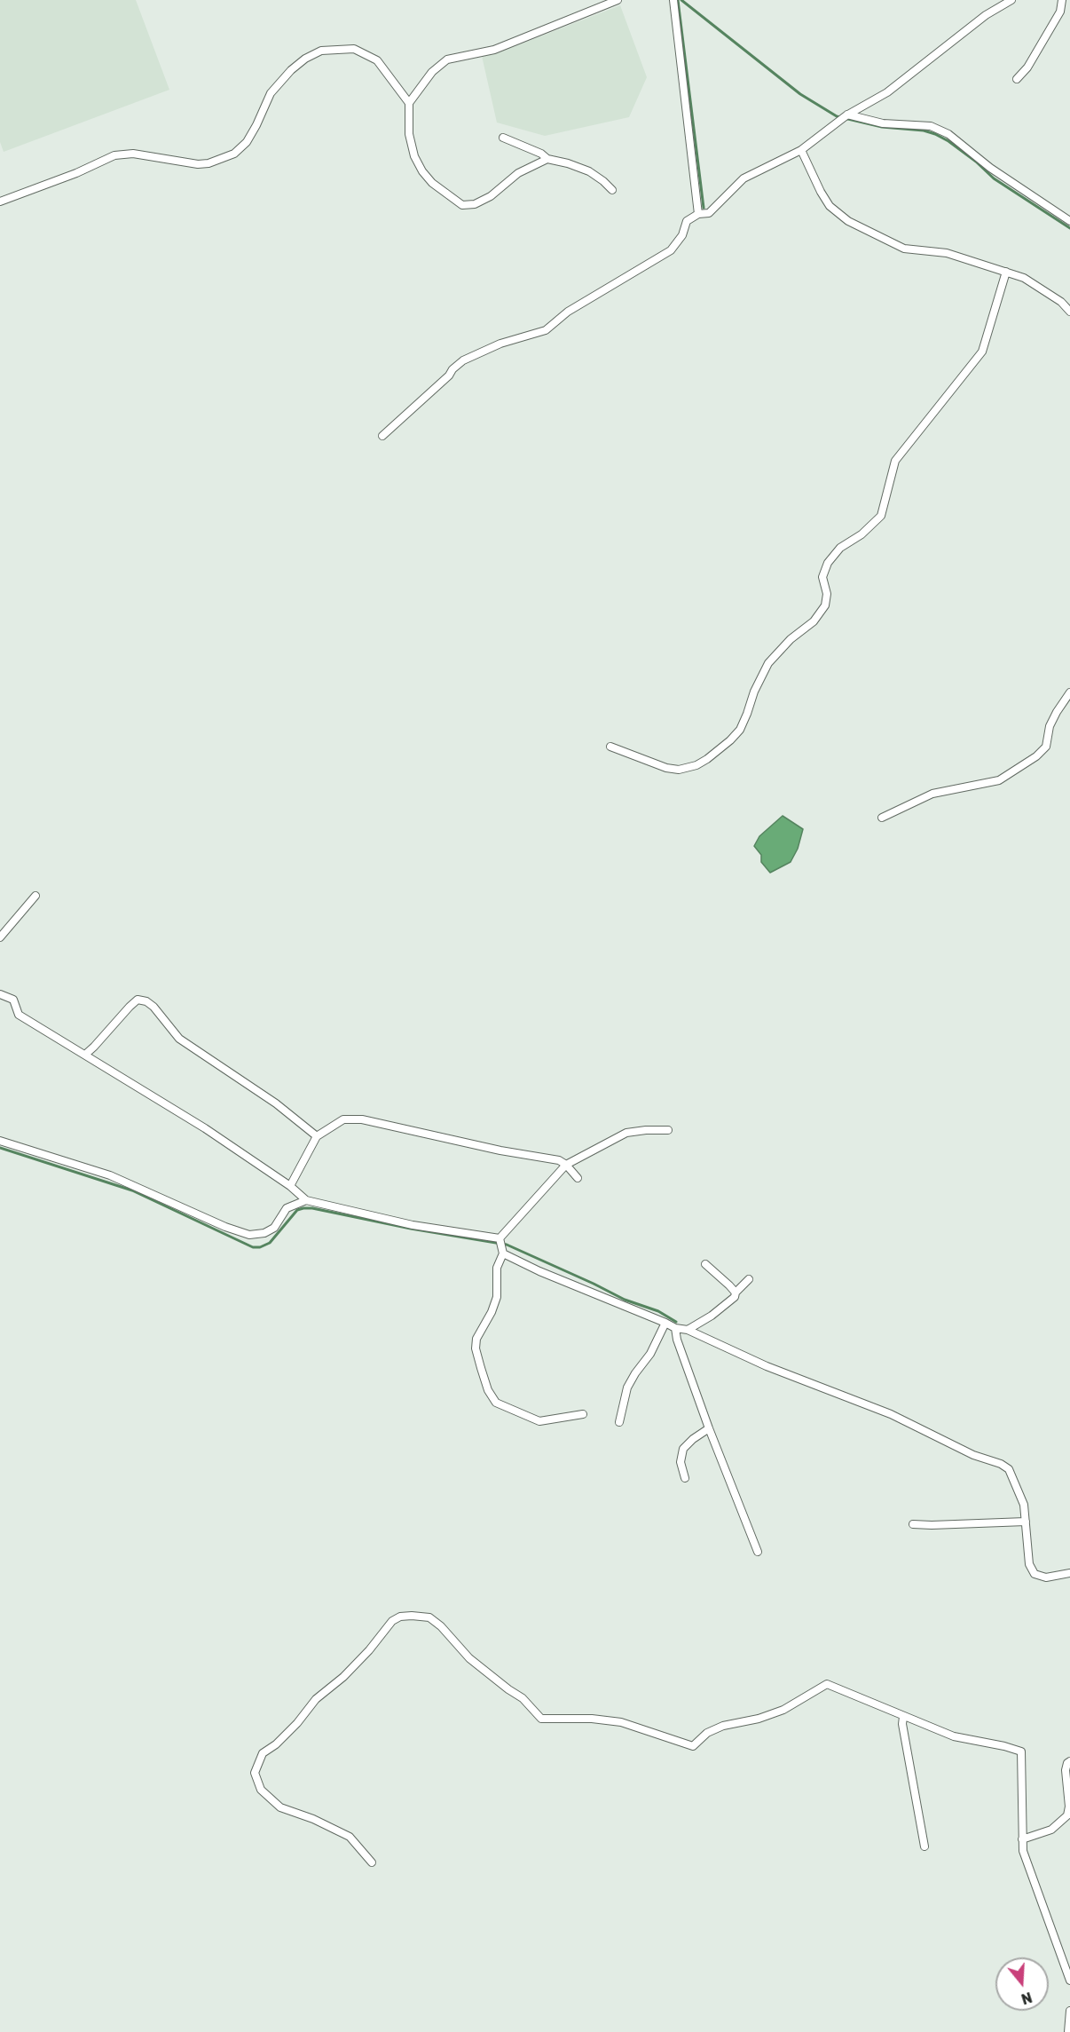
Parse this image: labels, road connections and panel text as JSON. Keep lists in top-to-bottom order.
{
  "north": "bottom"
}
